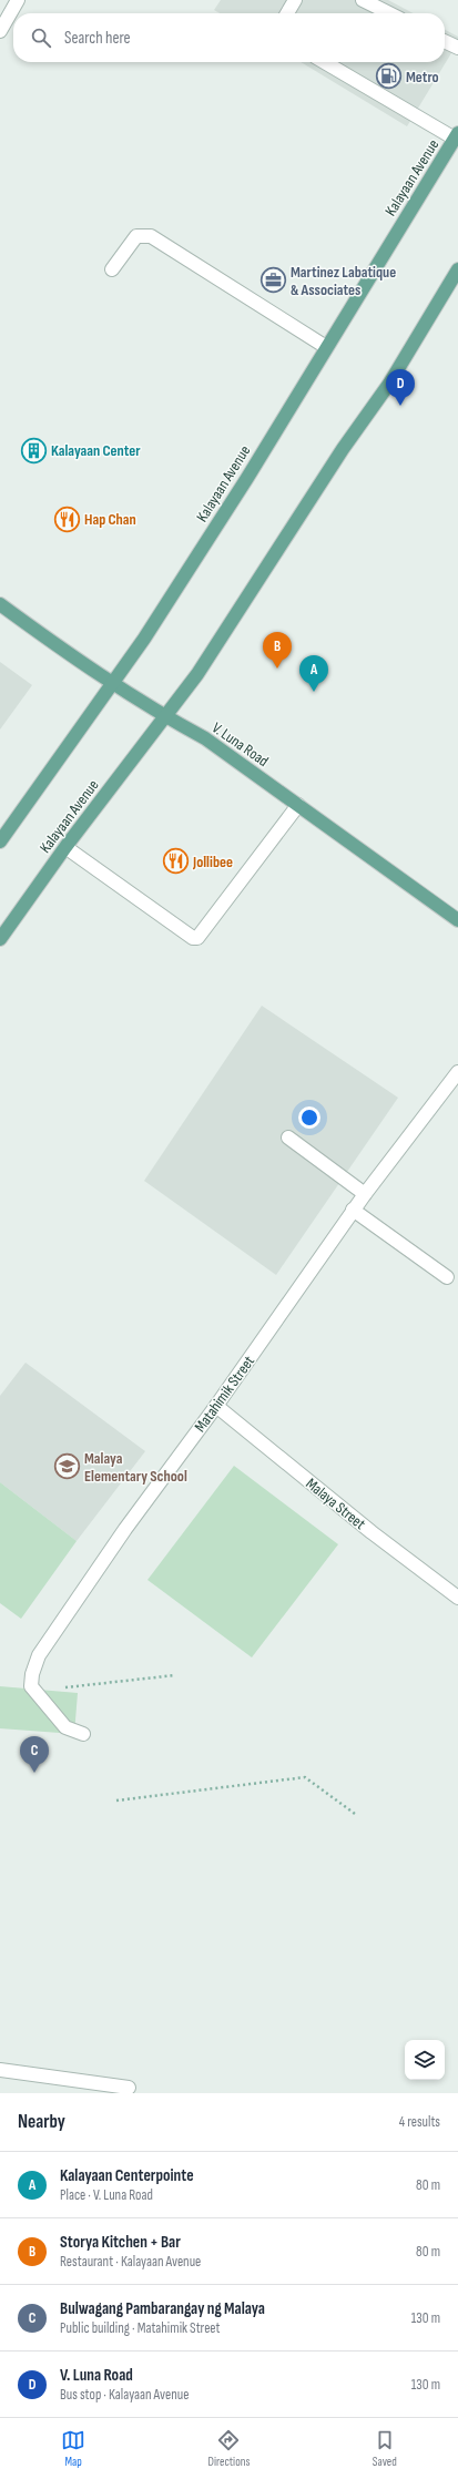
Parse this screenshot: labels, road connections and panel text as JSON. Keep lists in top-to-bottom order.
{
  "streets": {
    "main road": ["Kalayaan Avenue", "V. Luna Road"],
    "street": ["Matahimik Street", "Malaya Street"]
  },
  "crossings": [
    ["Kalayaan Avenue", "V. Luna Road"],
    ["Matahimik Street", "Malaya Street"]
  ],
  "places": {
    "fuel station": ["Metro"],
    "office": ["Martinez Labatique & Associates"],
    "building": ["Kalayaan Center"],
    "restaurant": ["Hap Chan", "Jollibee"],
    "school or university": ["Malaya Elementary School"]
  },
  "page": {
    "search": "Search here",
    "pins": [
      "D",
      "B",
      "A",
      "C"
    ],
    "heading": ["Nearby", "4 results"],
    "list": [
      {
        "mark": "A",
        "name": "Kalayaan Centerpointe",
        "note": "Place · V. Luna Road",
        "value": "80 m"
      },
      {
        "mark": "B",
        "name": "Storya Kitchen + Bar",
        "note": "Restaurant · Kalayaan Avenue",
        "value": "80 m"
      },
      {
        "mark": "C",
        "name": "Bulwagang Pambarangay ng Malaya",
        "note": "Public building · Matahimik Street",
        "value": "130 m"
      },
      {
        "mark": "D",
        "name": "V. Luna Road",
        "note": "Bus stop · Kalayaan Avenue",
        "value": "130 m"
      }
    ],
    "nav": ["Map", "Directions", "Saved"]
  }
}
